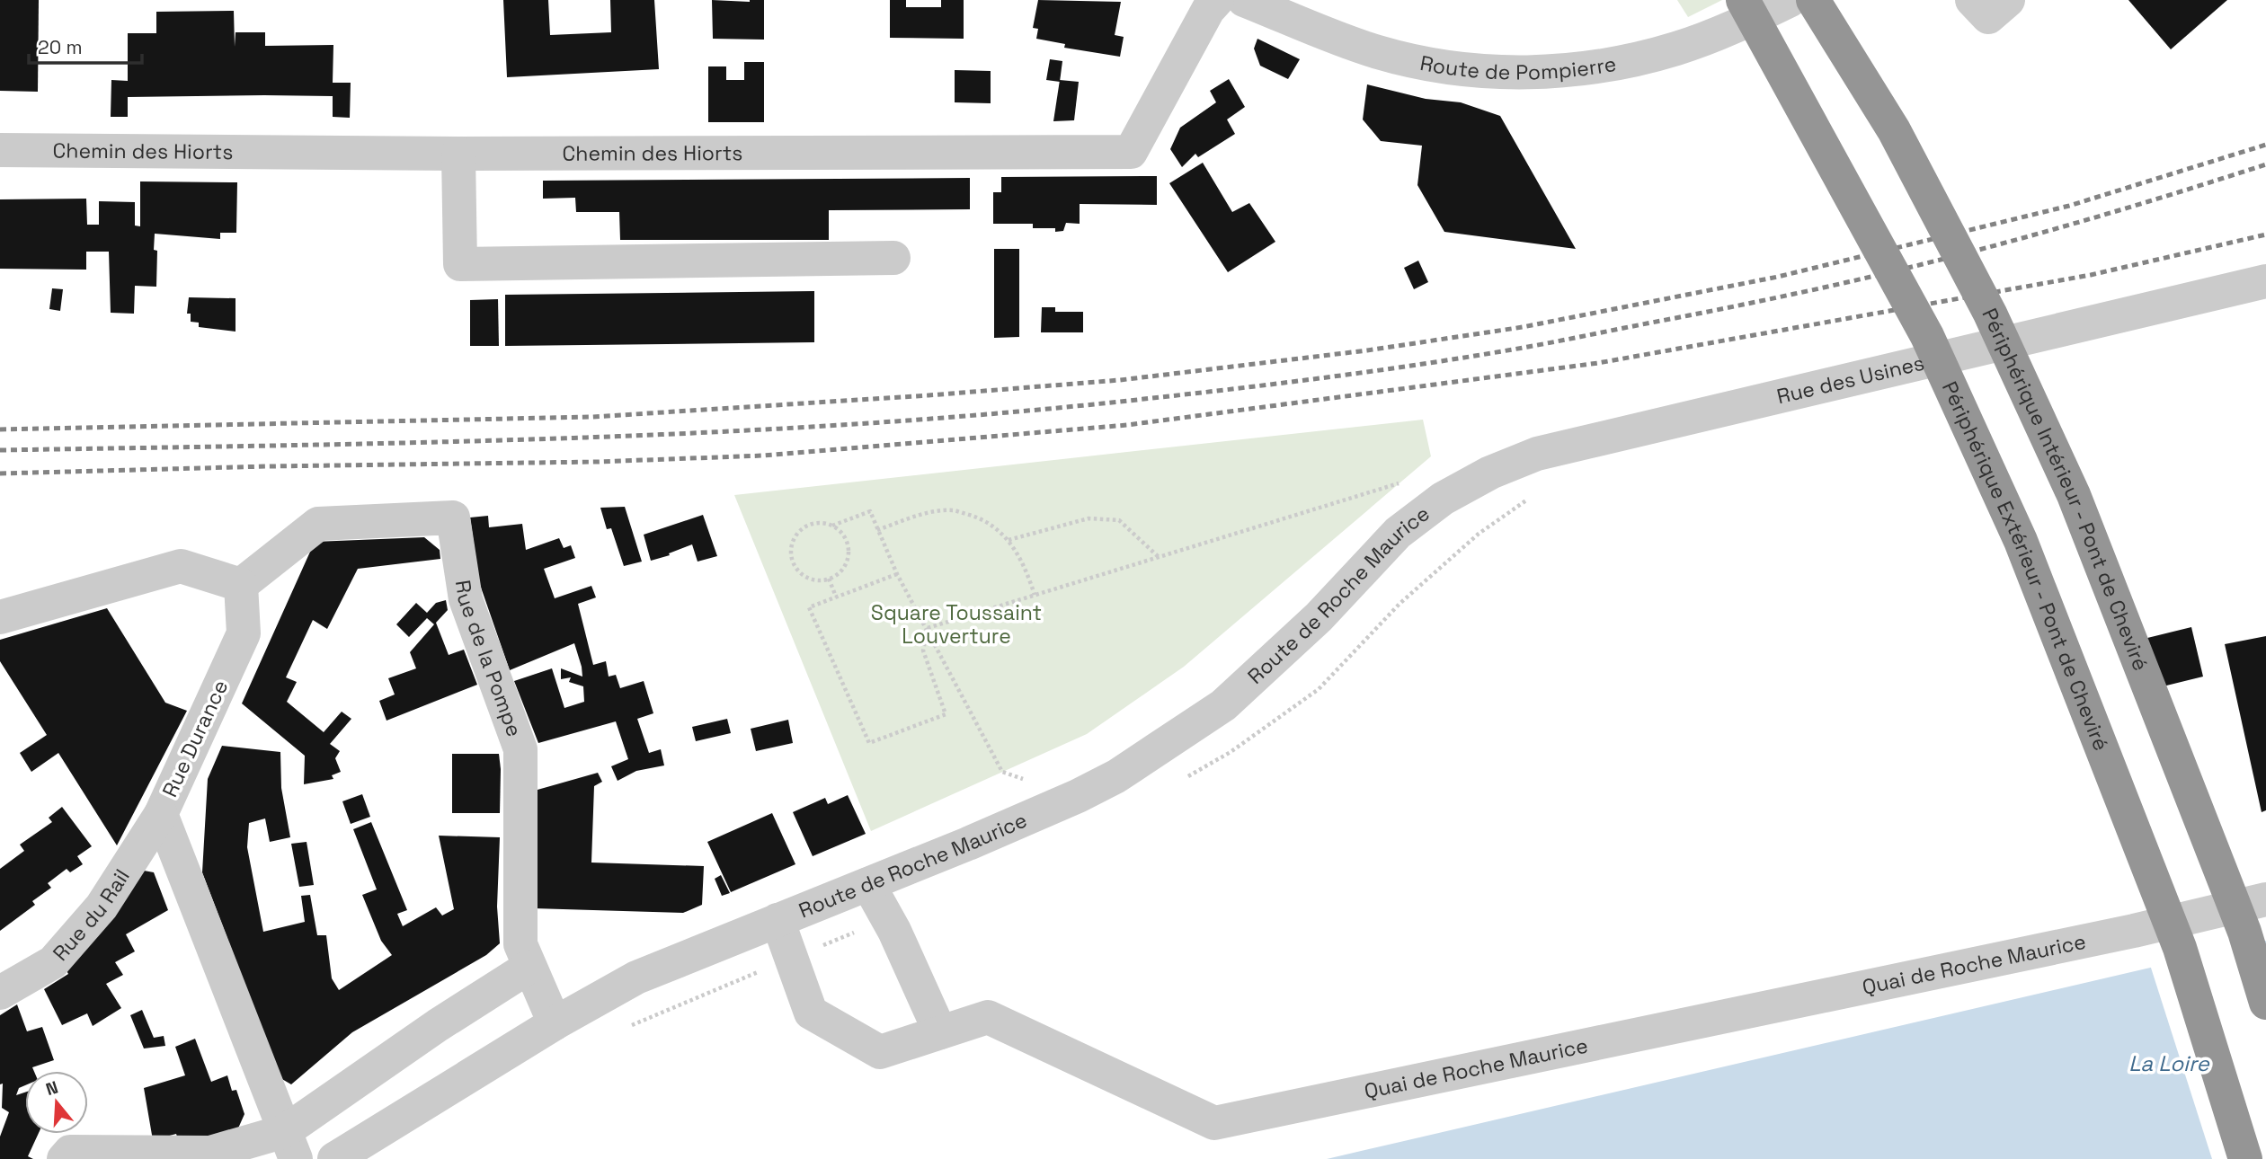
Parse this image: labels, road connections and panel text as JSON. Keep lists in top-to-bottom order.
{
  "streets": {
    "highway": ["Périphérique Intérieur - Pont de Cheviré", "Périphérique Extérieur - Pont de Cheviré"],
    "street": [
      "Route de Pompierre",
      "Chemin des Hiorts",
      "Rue des Usines",
      "Route de Roche Maurice",
      "Rue de la Pompe",
      "Rue Durance",
      "Rue du Rail",
      "Quai de Roche Maurice"
    ]
  },
  "crossings": [
    ["Rue des Usines", "Route de Roche Maurice"],
    ["Route de Roche Maurice", "Rue de la Pompe"],
    ["Route de Roche Maurice", "Quai de Roche Maurice"],
    ["Rue de la Pompe", "Rue Durance"],
    ["Rue Durance", "Rue du Rail"]
  ],
  "water": ["La Loire"],
  "parks": ["Square Toussaint Louverture"],
  "scale_bar": "20 m",
  "north": "top"
}
